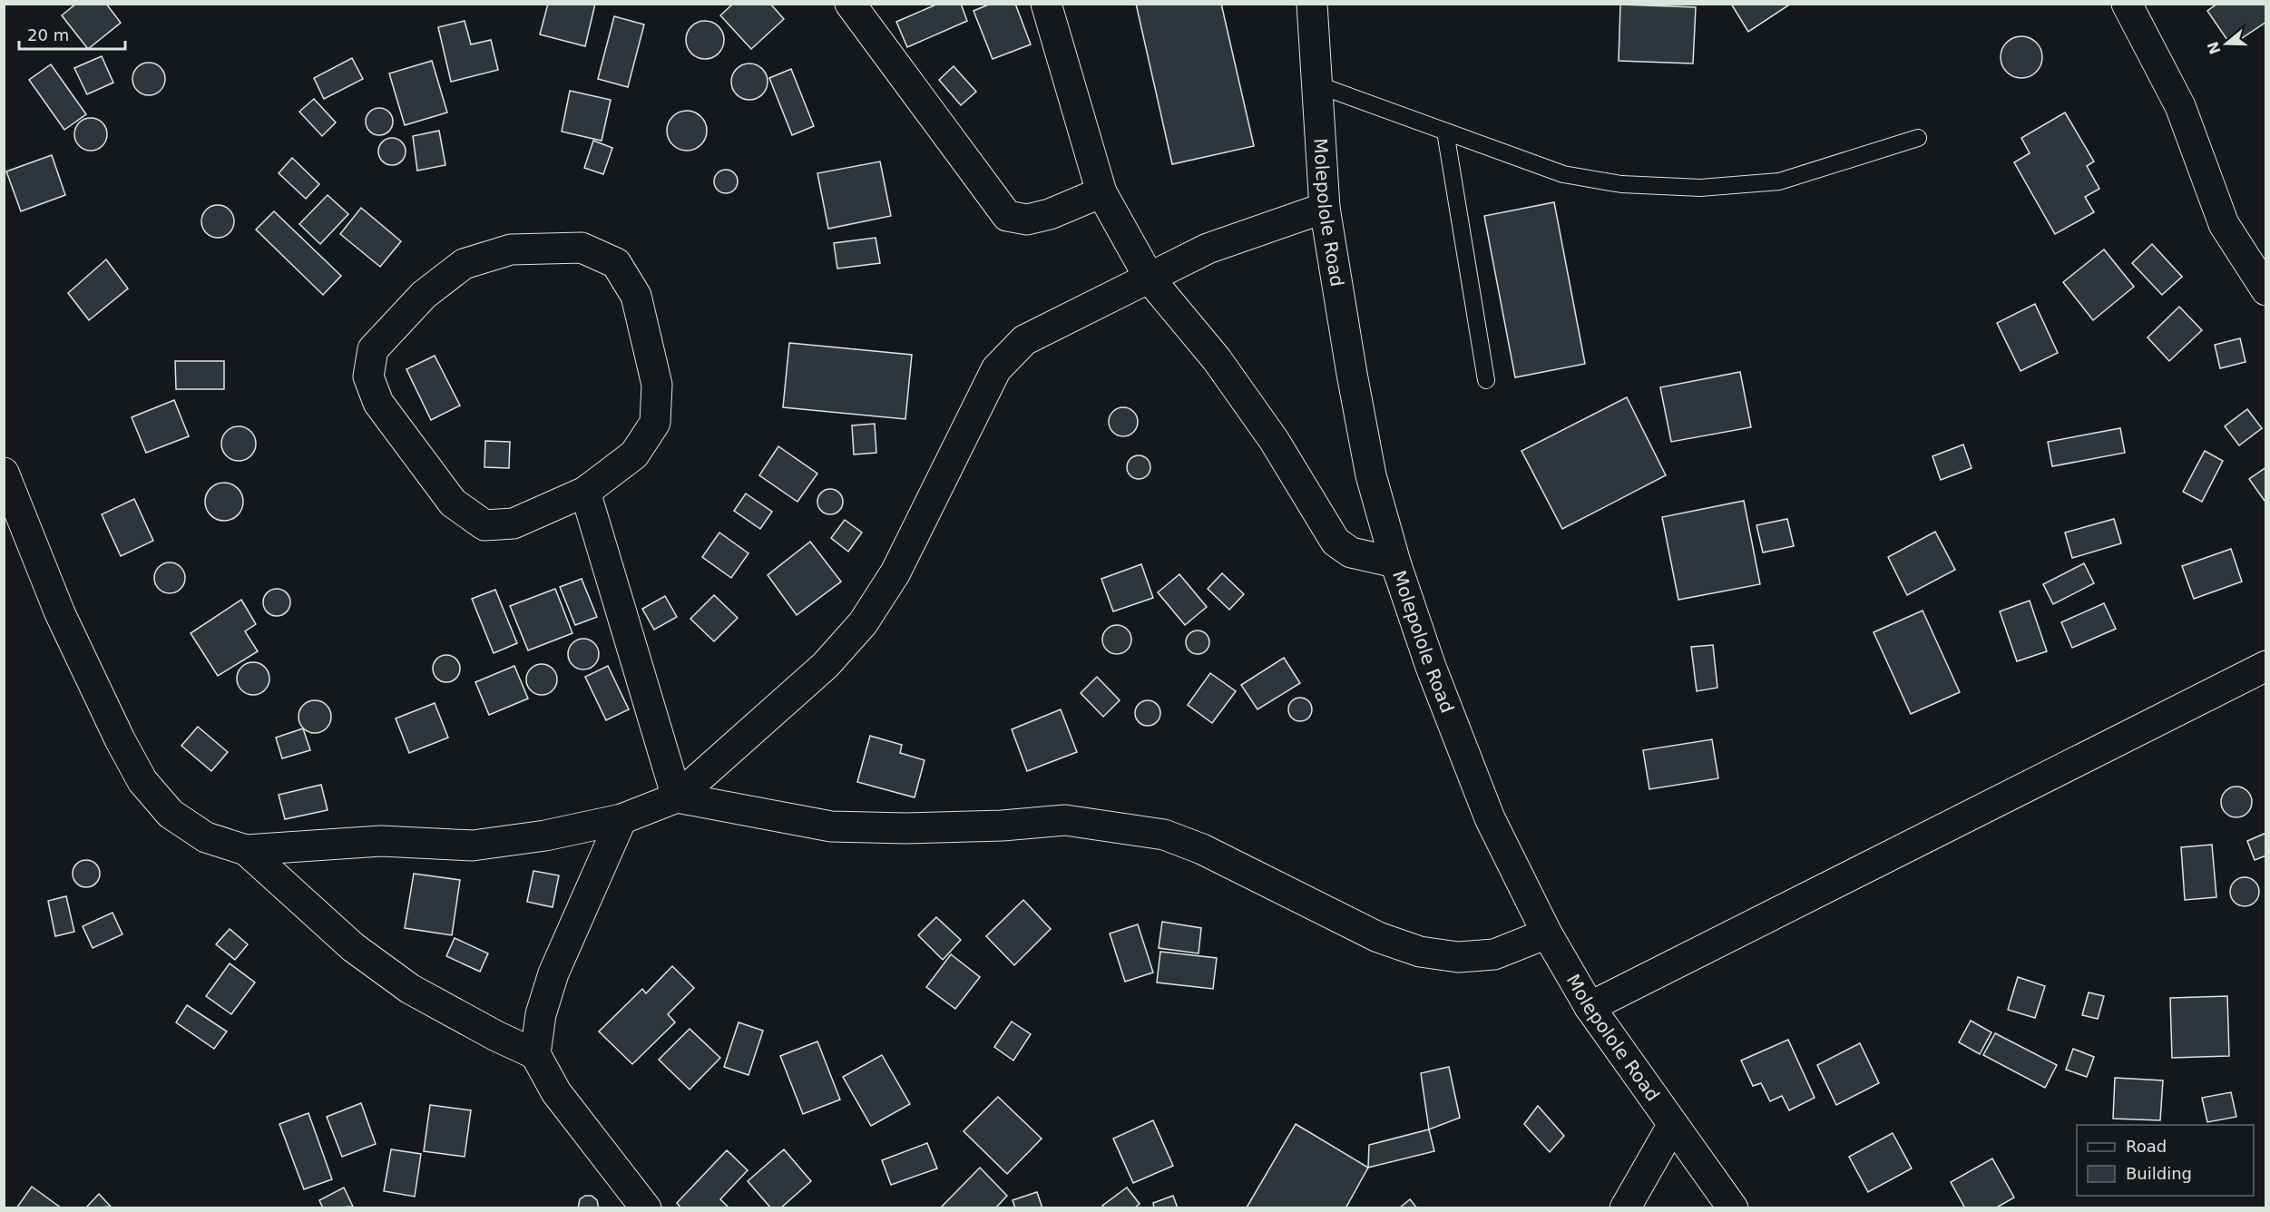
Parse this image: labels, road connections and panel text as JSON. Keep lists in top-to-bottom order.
{
  "streets": {
    "street": ["Molepolole Road"]
  },
  "legend": ["Road", "Building"],
  "scale_bar": "20 m",
  "north": "left"
}
